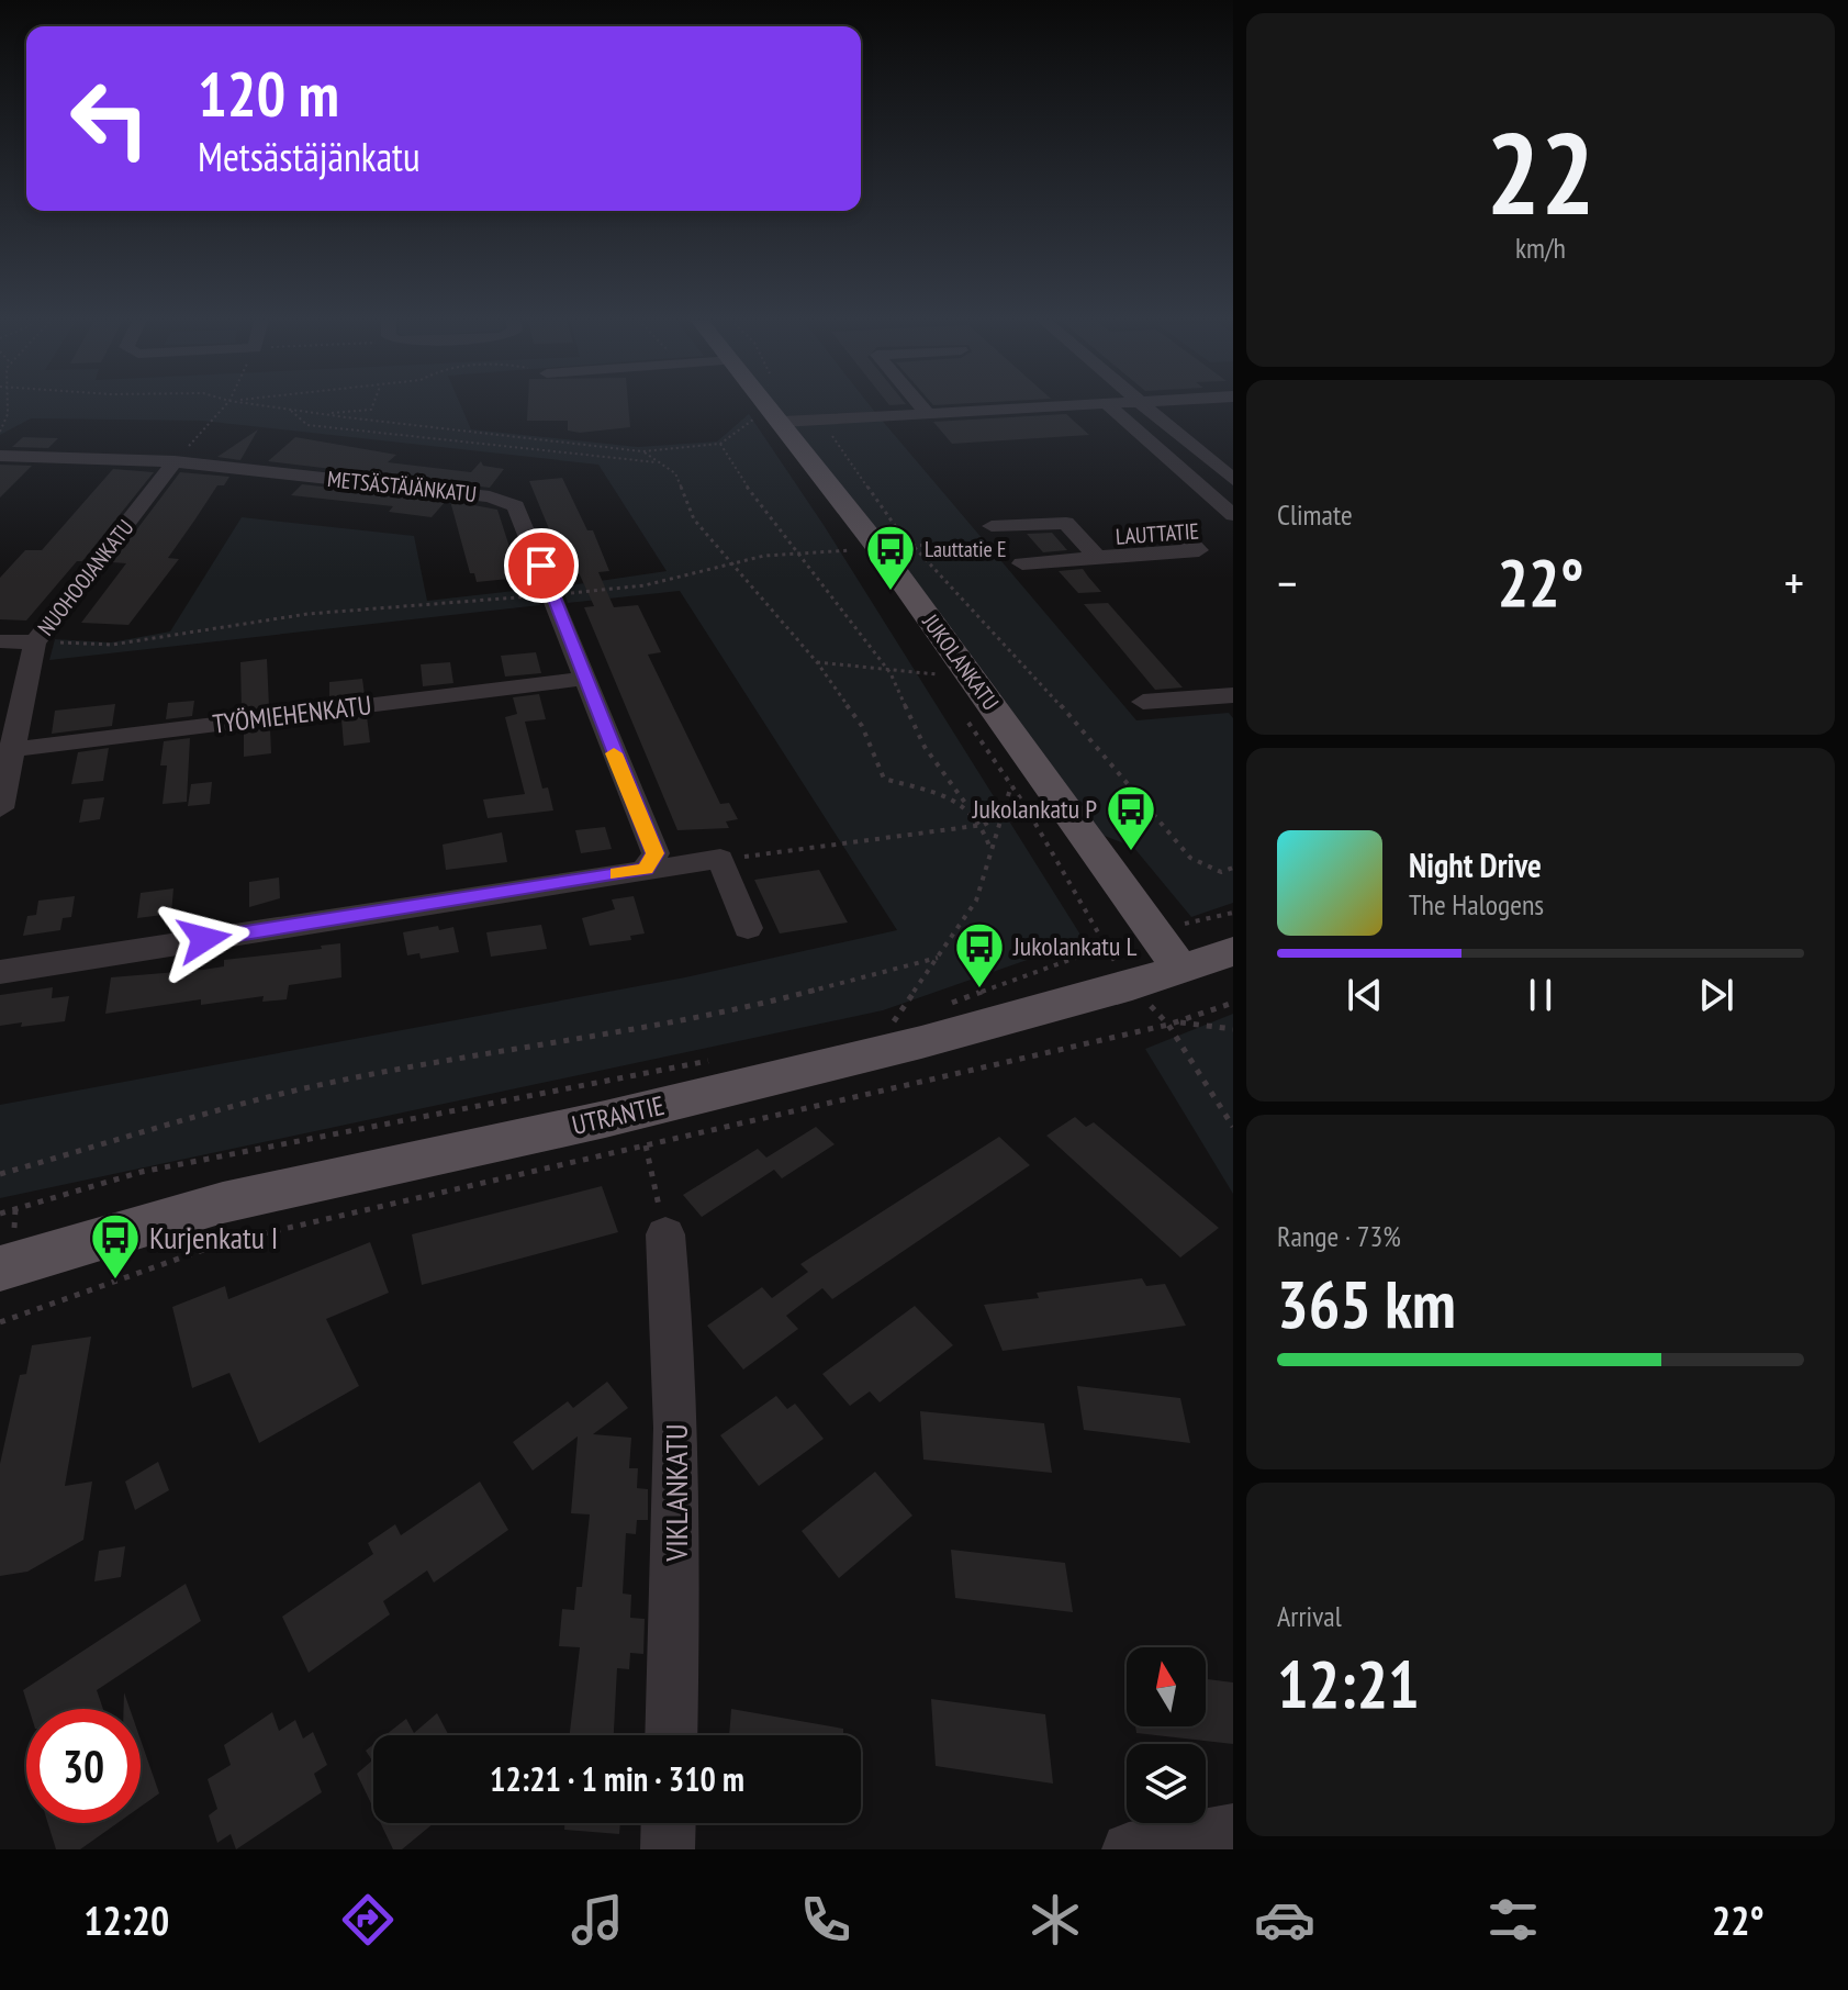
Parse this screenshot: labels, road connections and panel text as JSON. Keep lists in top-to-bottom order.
{
  "streets": {
    "main road": ["JUKOLANKATU", "UTRANTIE"],
    "street": [
      "METSÄSTÄJÄNKATU",
      "LAUTTATIE",
      "NUOHOOJANKATU",
      "TYÖMIEHENKATU",
      "VIKLANKATU"
    ]
  },
  "crossings": [
    ["METSÄSTÄJÄNKATU", "NUOHOOJANKATU"],
    ["METSÄSTÄJÄNKATU", "TYÖMIEHENKATU"],
    ["NUOHOOJANKATU", "TYÖMIEHENKATU"],
    ["JUKOLANKATU", "UTRANTIE"]
  ],
  "places": {
    "bus stop": [
      "Lauttatie E",
      "Jukolankatu P",
      "Jukolankatu L",
      "Kurjenkatu I"
    ]
  },
  "north": "top",
  "page": {
    "tile": [
      ["22", "km/h"],
      "Climate",
      ["Range · 73%", "365 km"],
      ["Arrival", "12:21"]
    ],
    "turn": ["120 m", "Metsästäjänkatu"],
    "heat": ["−", "22°", "+"],
    "song": ["Night Drive", "The Halogens"],
    "limit": "30",
    "trip": "12:21 · 1 min · 310 m",
    "tabs": ["12:20", "22°"]
  }
}
